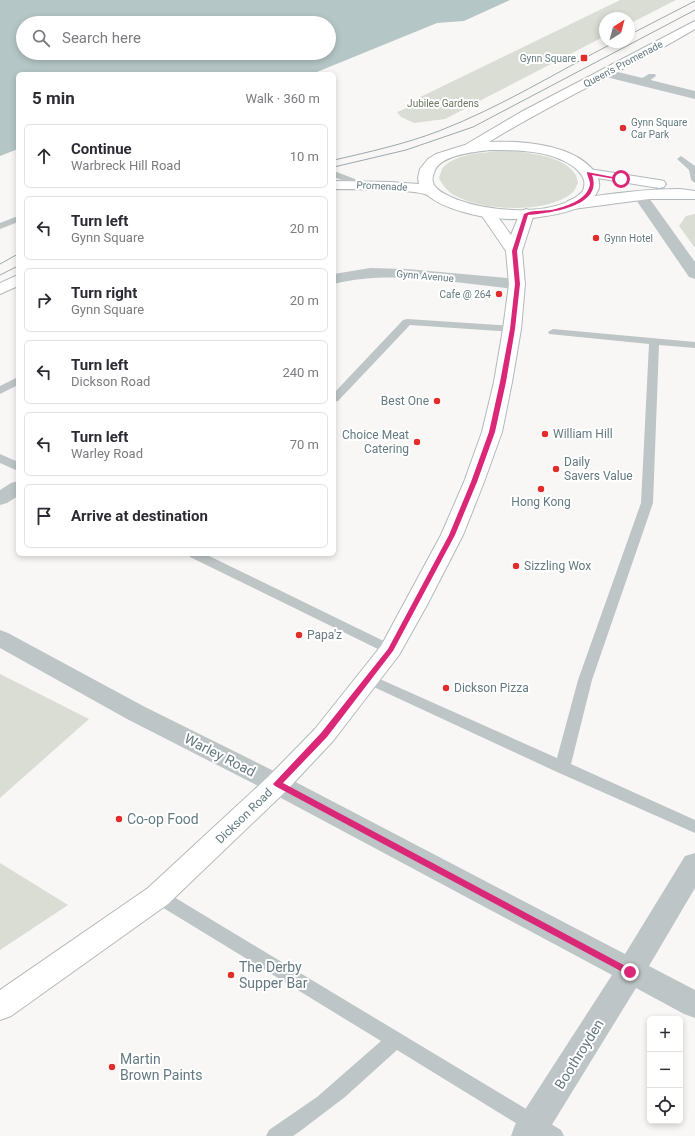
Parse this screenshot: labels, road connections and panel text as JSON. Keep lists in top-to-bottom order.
{
  "streets": {
    "main road": ["Queen's Promenade", "Promenade", "Dickson Road"],
    "street": ["Gynn Avenue", "Warley Road", "Boothroyden"]
  },
  "crossings": [
    ["Gynn Avenue", "Dickson Road"],
    ["Warley Road", "Dickson Road"],
    ["Warley Road", "Boothroyden"]
  ],
  "parks": ["Jubilee Gardens"],
  "places": {
    "transit": ["Gynn Square"],
    "other": [
      "Gynn Square Car Park",
      "Gynn Hotel",
      "Cafe @ 264",
      "Best One",
      "William Hill",
      "Choice Meat Catering",
      "Daily Savers Value",
      "Hong Kong",
      "Sizzling Wox",
      "Papa'z",
      "Dickson Pizza",
      "Co-op Food",
      "The Derby Supper Bar",
      "Martin Brown Paints"
    ]
  },
  "north": "top right",
  "page": {
    "search": "Search here",
    "heading": ["5 min", "Walk · 360 m"],
    "list": [
      ["Continue", "Warbreck Hill Road", "10 m"],
      ["Turn left", "Gynn Square", "20 m"],
      ["Turn right", "Gynn Square", "20 m"],
      ["Turn left", "Dickson Road", "240 m"],
      ["Turn left", "Warley Road", "70 m"],
      "Arrive at destination"
    ],
    "map_buttons": ["+", "−"]
  }
}
